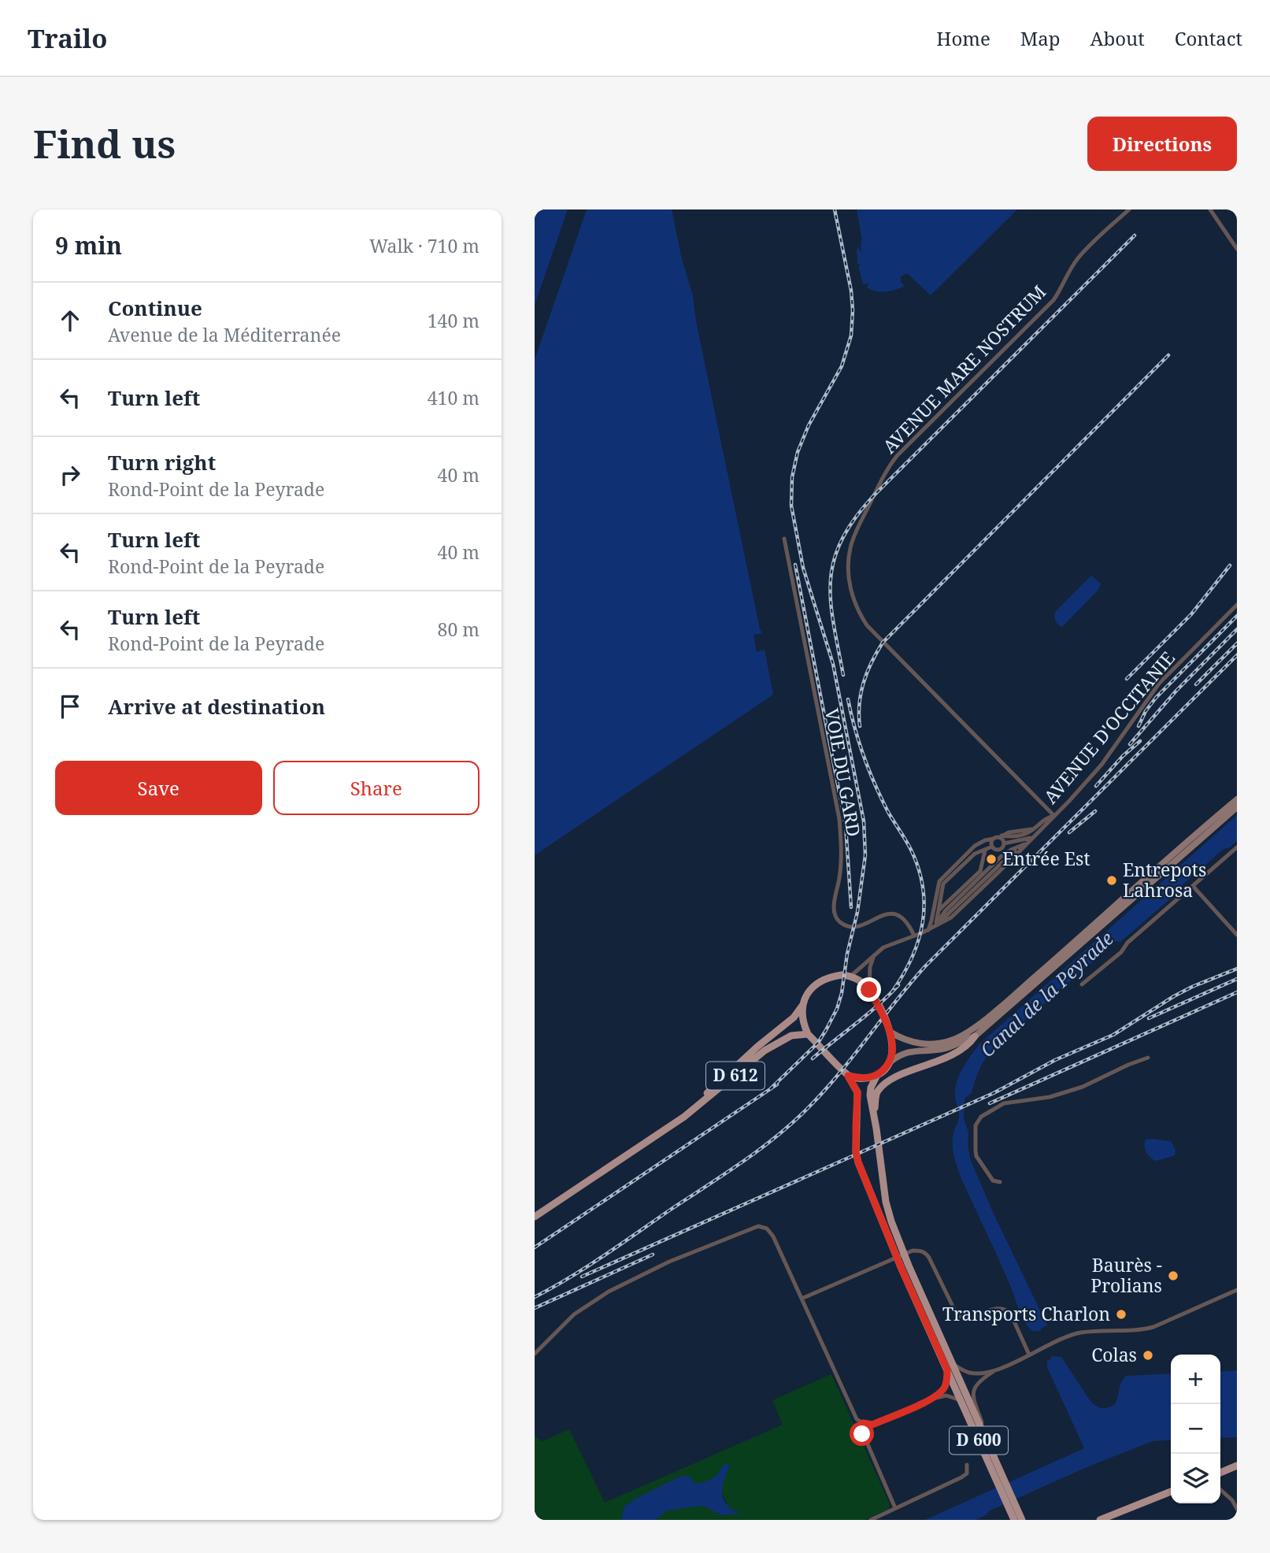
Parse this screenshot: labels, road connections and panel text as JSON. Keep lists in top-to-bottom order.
{
  "streets": {
    "main road": ["D 612", "D 600"],
    "street": ["AVENUE MARE NOSTRUM", "AVENUE D'OCCITANIE", "VOIE DU GARD"]
  },
  "crossings": [
    ["AVENUE MARE NOSTRUM", "AVENUE D'OCCITANIE"],
    ["AVENUE D'OCCITANIE", "VOIE DU GARD"],
    ["AVENUE D'OCCITANIE", "D 612"],
    ["AVENUE D'OCCITANIE", "D 600"],
    ["D 612", "D 600"]
  ],
  "water": ["Canal de la Peyrade"],
  "places": [
    "Entrée Est",
    "Entrepots Lahrosa",
    "Baurès - Prolians",
    "Transports Charlon",
    "Colas"
  ],
  "page": {
    "header": "Trailo",
    "nav": [
      "Home",
      "Map",
      "About",
      "Contact"
    ],
    "buttons": [
      "Directions",
      ["Save", "Share"]
    ],
    "title": "Find us",
    "heading": ["9 min", "Walk · 710 m"],
    "list": [
      ["Continue", "Avenue de la Méditerranée", "140 m"],
      ["Turn left", "410 m"],
      ["Turn right", "Rond-Point de la Peyrade", "40 m"],
      ["Turn left", "Rond-Point de la Peyrade", "40 m"],
      ["Turn left", "Rond-Point de la Peyrade", "80 m"],
      "Arrive at destination"
    ],
    "map_buttons": ["+", "−"]
  }
}
